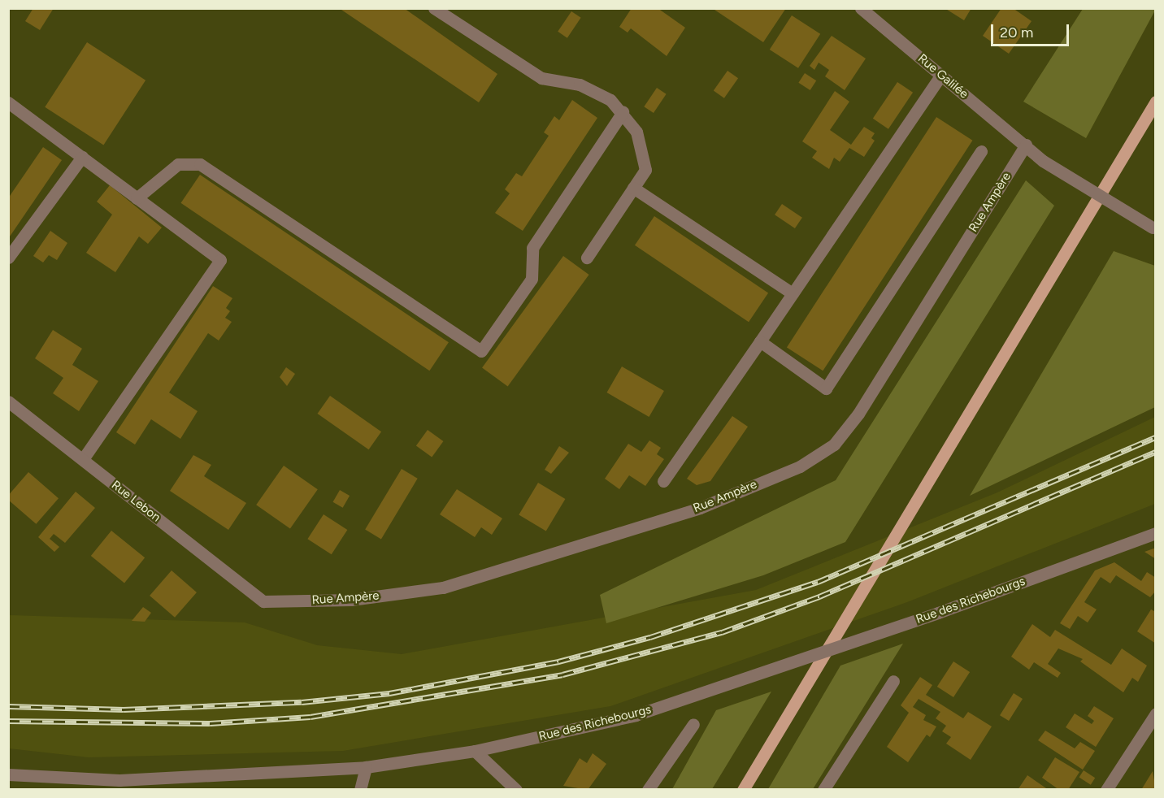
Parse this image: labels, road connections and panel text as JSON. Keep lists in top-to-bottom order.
{
  "streets": {
    "street": [
      "Rue Galilée",
      "Rue Ampère",
      "Rue Lebon",
      "Rue des Richebourgs"
    ]
  },
  "crossings": [
    ["Rue Galilée", "Rue Ampère"],
    ["Rue Ampère", "Rue Lebon"]
  ],
  "scale_bar": "20 m"
}
